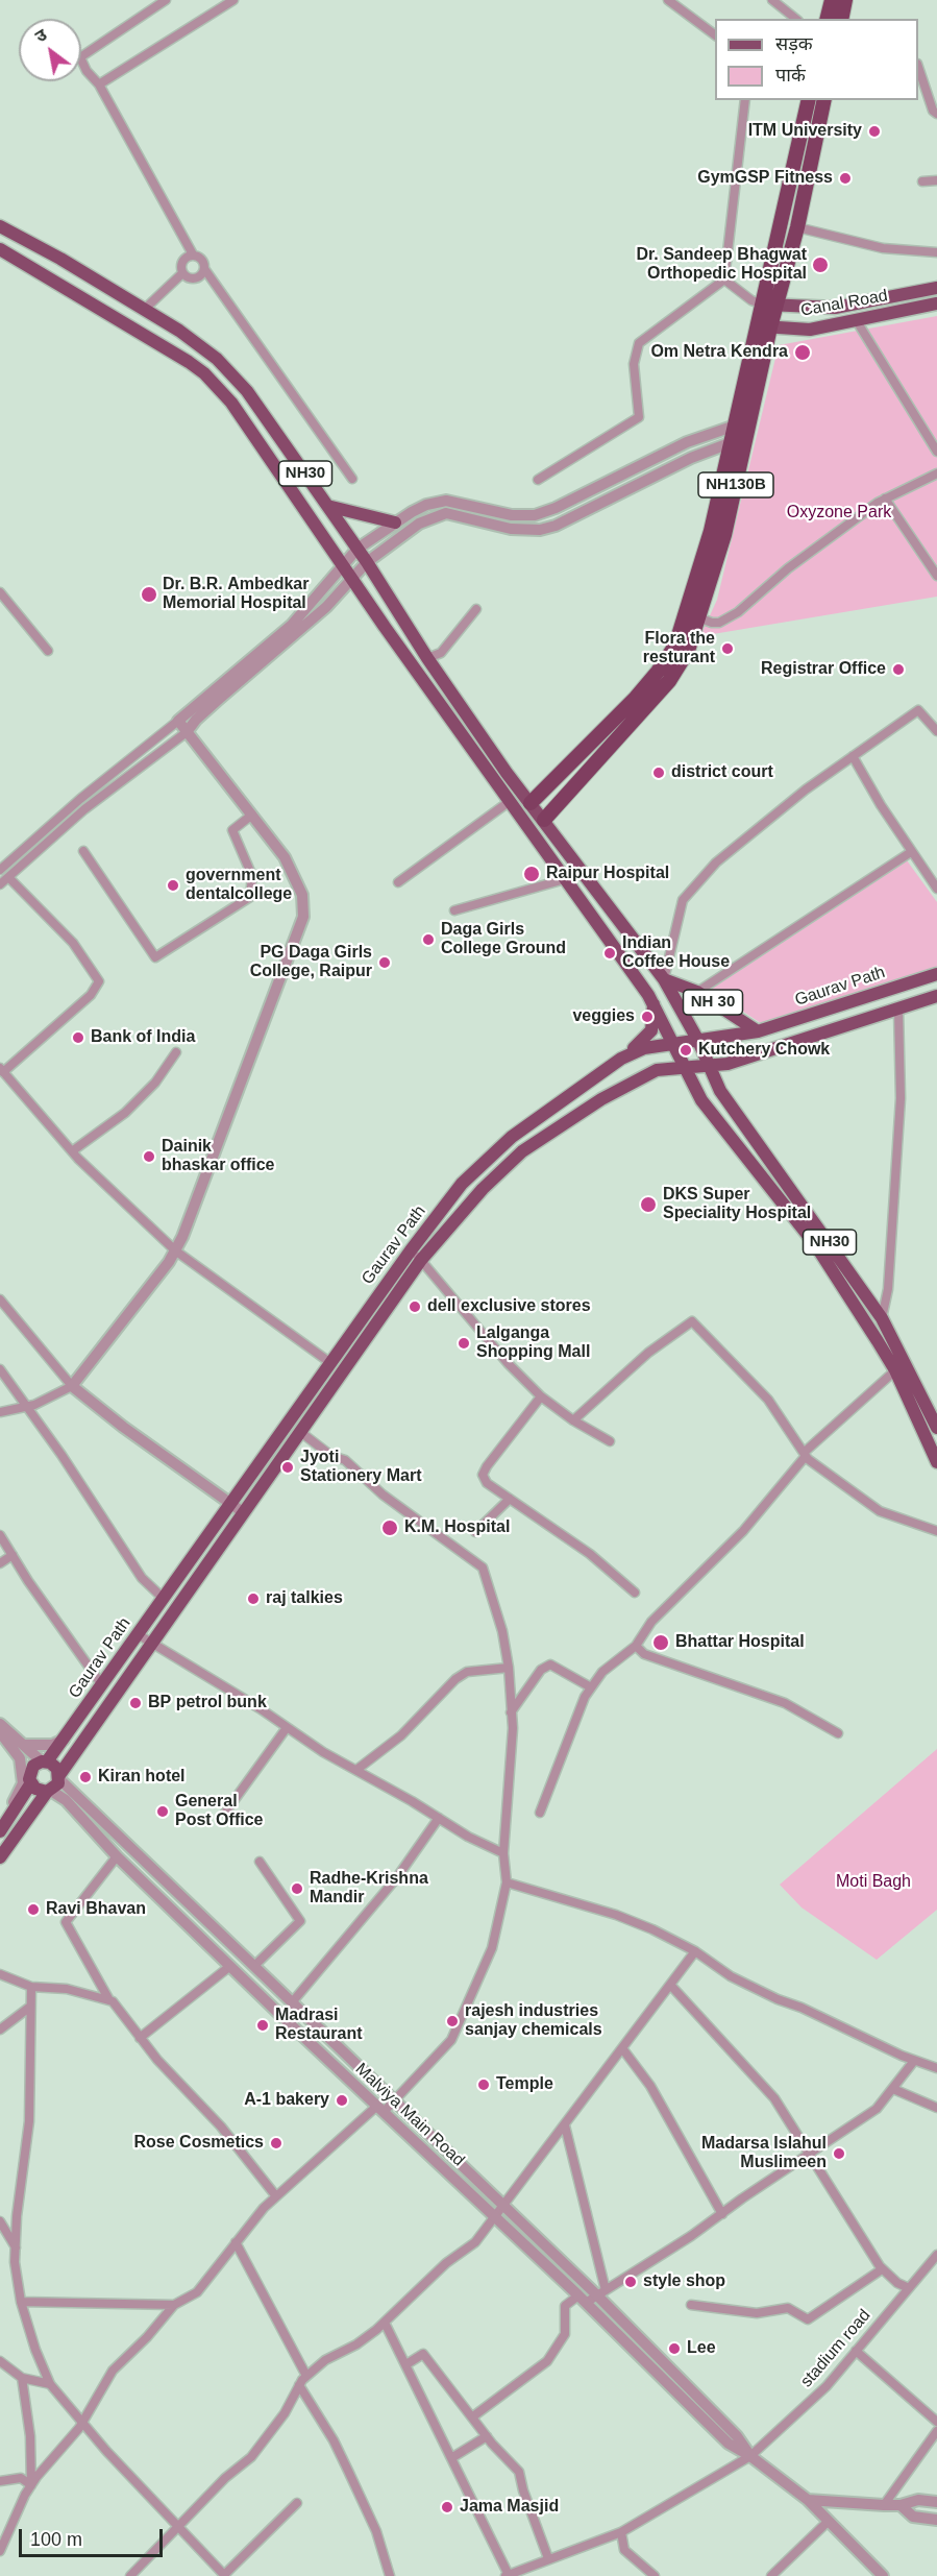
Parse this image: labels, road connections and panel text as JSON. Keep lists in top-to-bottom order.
{
  "streets": {
    "highway": ["NH130B"],
    "main road": [
      "Canal Road",
      "NH30",
      "Gaurav Path",
      "NH 30"
    ],
    "street": ["Malviya Main Road", "stadium road"]
  },
  "crossings": [
    ["Canal Road", "NH130B"],
    ["NH30", "NH130B"],
    ["NH30", "Gaurav Path"],
    ["NH30", "NH 30"],
    ["Gaurav Path", "NH 30"],
    ["Gaurav Path", "Malviya Main Road"],
    ["Malviya Main Road", "stadium road"]
  ],
  "parks": ["Oxyzone Park", "Moti Bagh"],
  "places": [
    "ITM University",
    "GymGSP Fitness",
    "Dr. Sandeep Bhagwat Orthopedic Hospital",
    "Om Netra Kendra",
    "Dr. B.R. Ambedkar Memorial Hospital",
    "Flora the resturant",
    "Registrar Office",
    "district court",
    "Raipur Hospital",
    "government dentalcollege",
    "Daga Girls College Ground",
    "Indian Coffee House",
    "PG Daga Girls College, Raipur",
    "veggies",
    "Bank of India",
    "Kutchery Chowk",
    "Dainik bhaskar office",
    "DKS Super Speciality Hospital",
    "dell exclusive stores",
    "Lalganga Shopping Mall",
    "Jyoti Stationery Mart",
    "K.M. Hospital",
    "raj talkies",
    "Bhattar Hospital",
    "BP petrol bunk",
    "Kiran hotel",
    "General Post Office",
    "Radhe-Krishna Mandir",
    "Ravi Bhavan",
    "rajesh industries sanjay chemicals",
    "Madrasi Restaurant",
    "Temple",
    "A-1 bakery",
    "Rose Cosmetics",
    "Madarsa Islahul Muslimeen",
    "style shop",
    "Lee",
    "Jama Masjid"
  ],
  "legend": ["सड़क", "पार्क"],
  "scale_bar": "100 m",
  "north": "top left"
}
